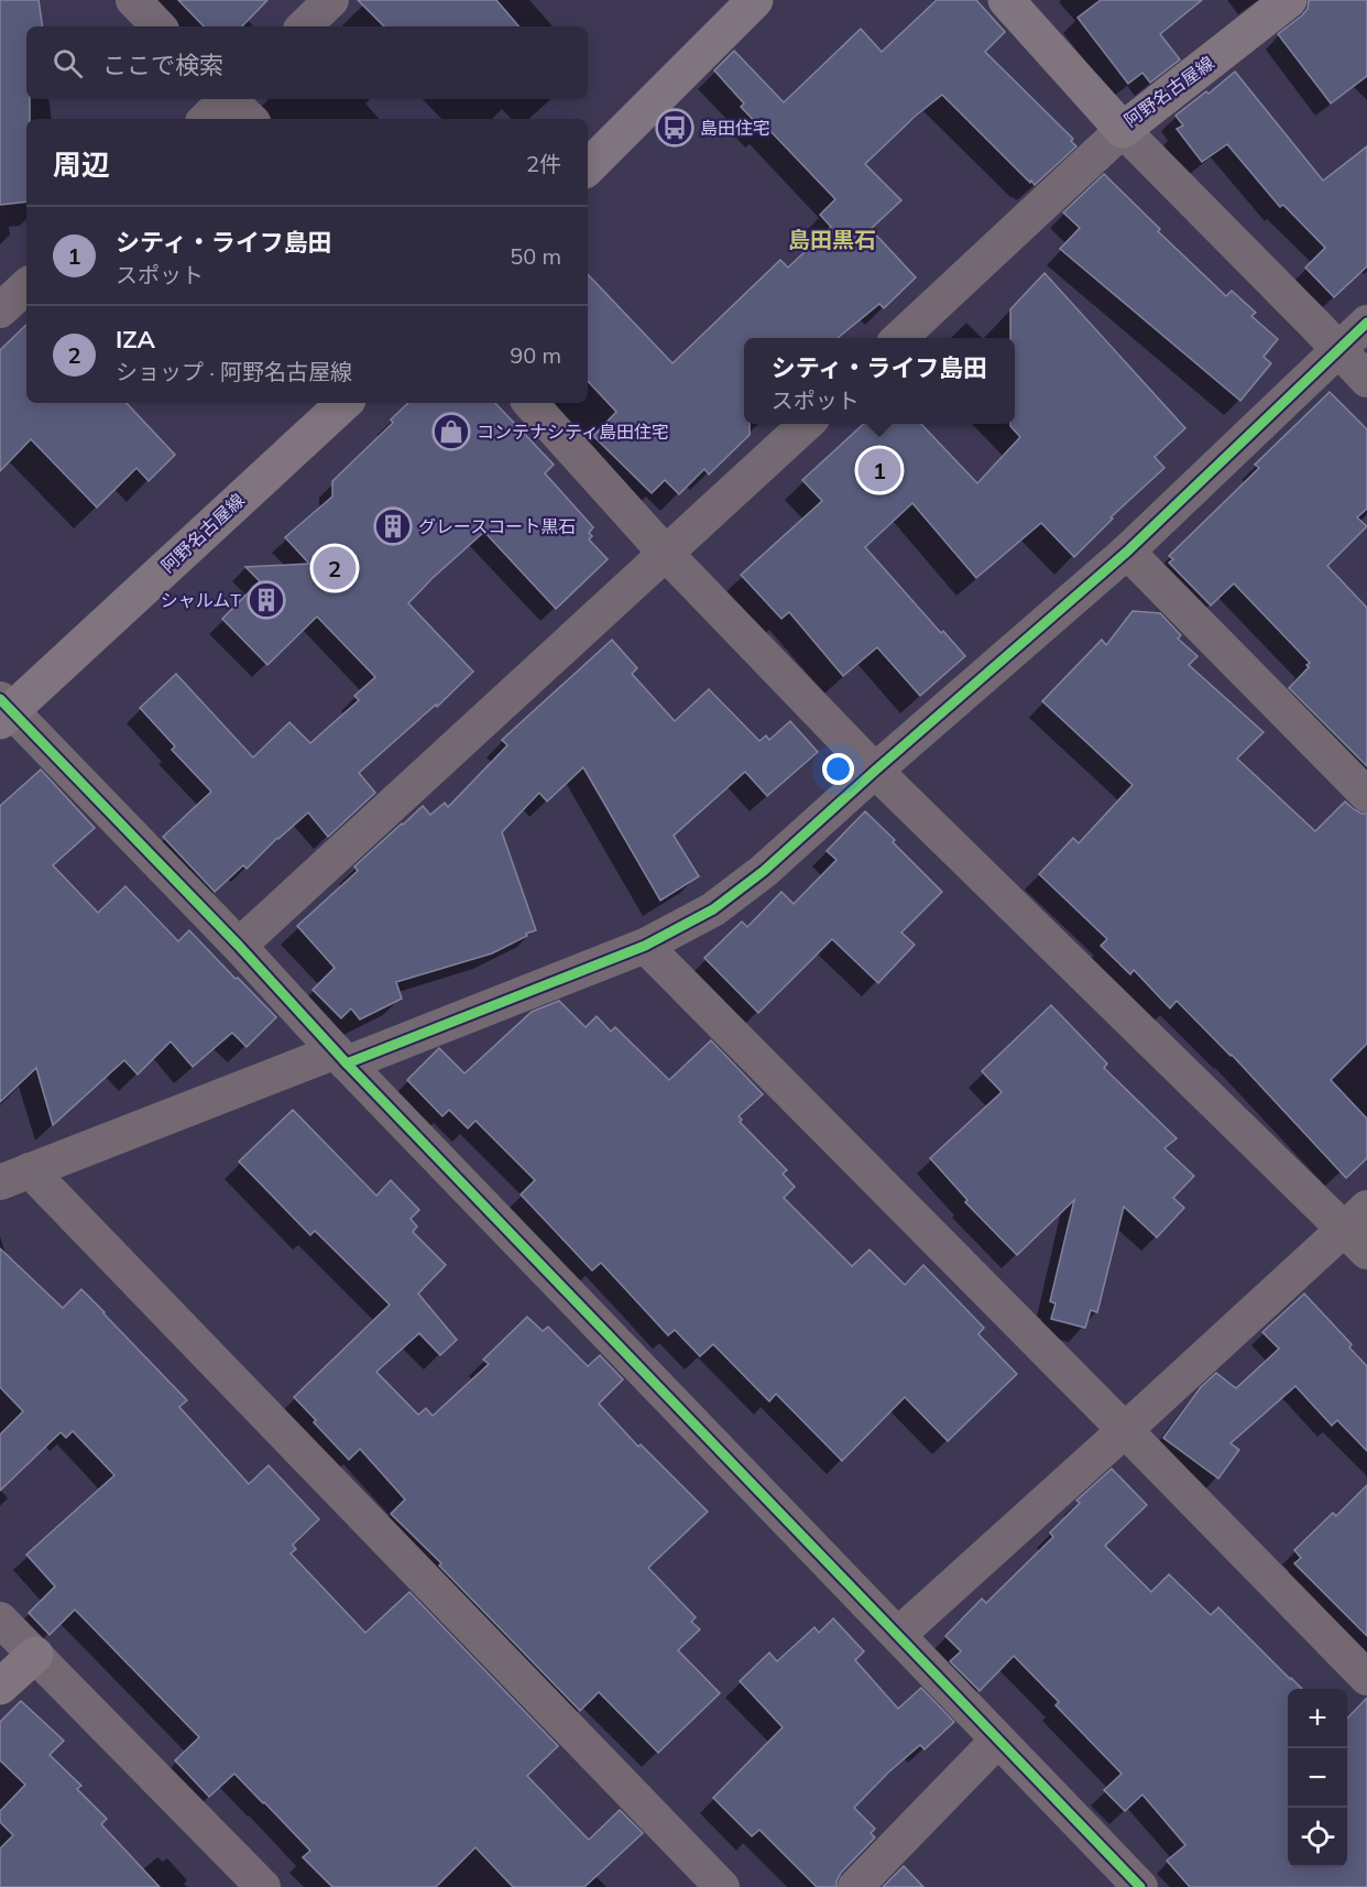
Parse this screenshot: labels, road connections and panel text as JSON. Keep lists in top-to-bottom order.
{
  "streets": {
    "main road": ["阿野名古屋線"]
  },
  "districts": ["島田黒石"],
  "places": {
    "bus stop": ["島田住宅"],
    "shop": ["コンテナシティ島田住宅"],
    "building": ["グレースコート黒石", "シャルムT"]
  },
  "page": {
    "search": "ここで検索",
    "heading": ["周辺", "2件"],
    "list": [
      {
        "mark": "1",
        "name": "シティ・ライフ島田",
        "note": "スポット",
        "value": "50 m"
      },
      {
        "mark": "2",
        "name": "IZA",
        "note": "ショップ · 阿野名古屋線",
        "value": "90 m"
      }
    ],
    "popup": ["シティ・ライフ島田", "スポット"],
    "pins": ["1", "2"],
    "map_buttons": ["+", "−"]
  }
}
